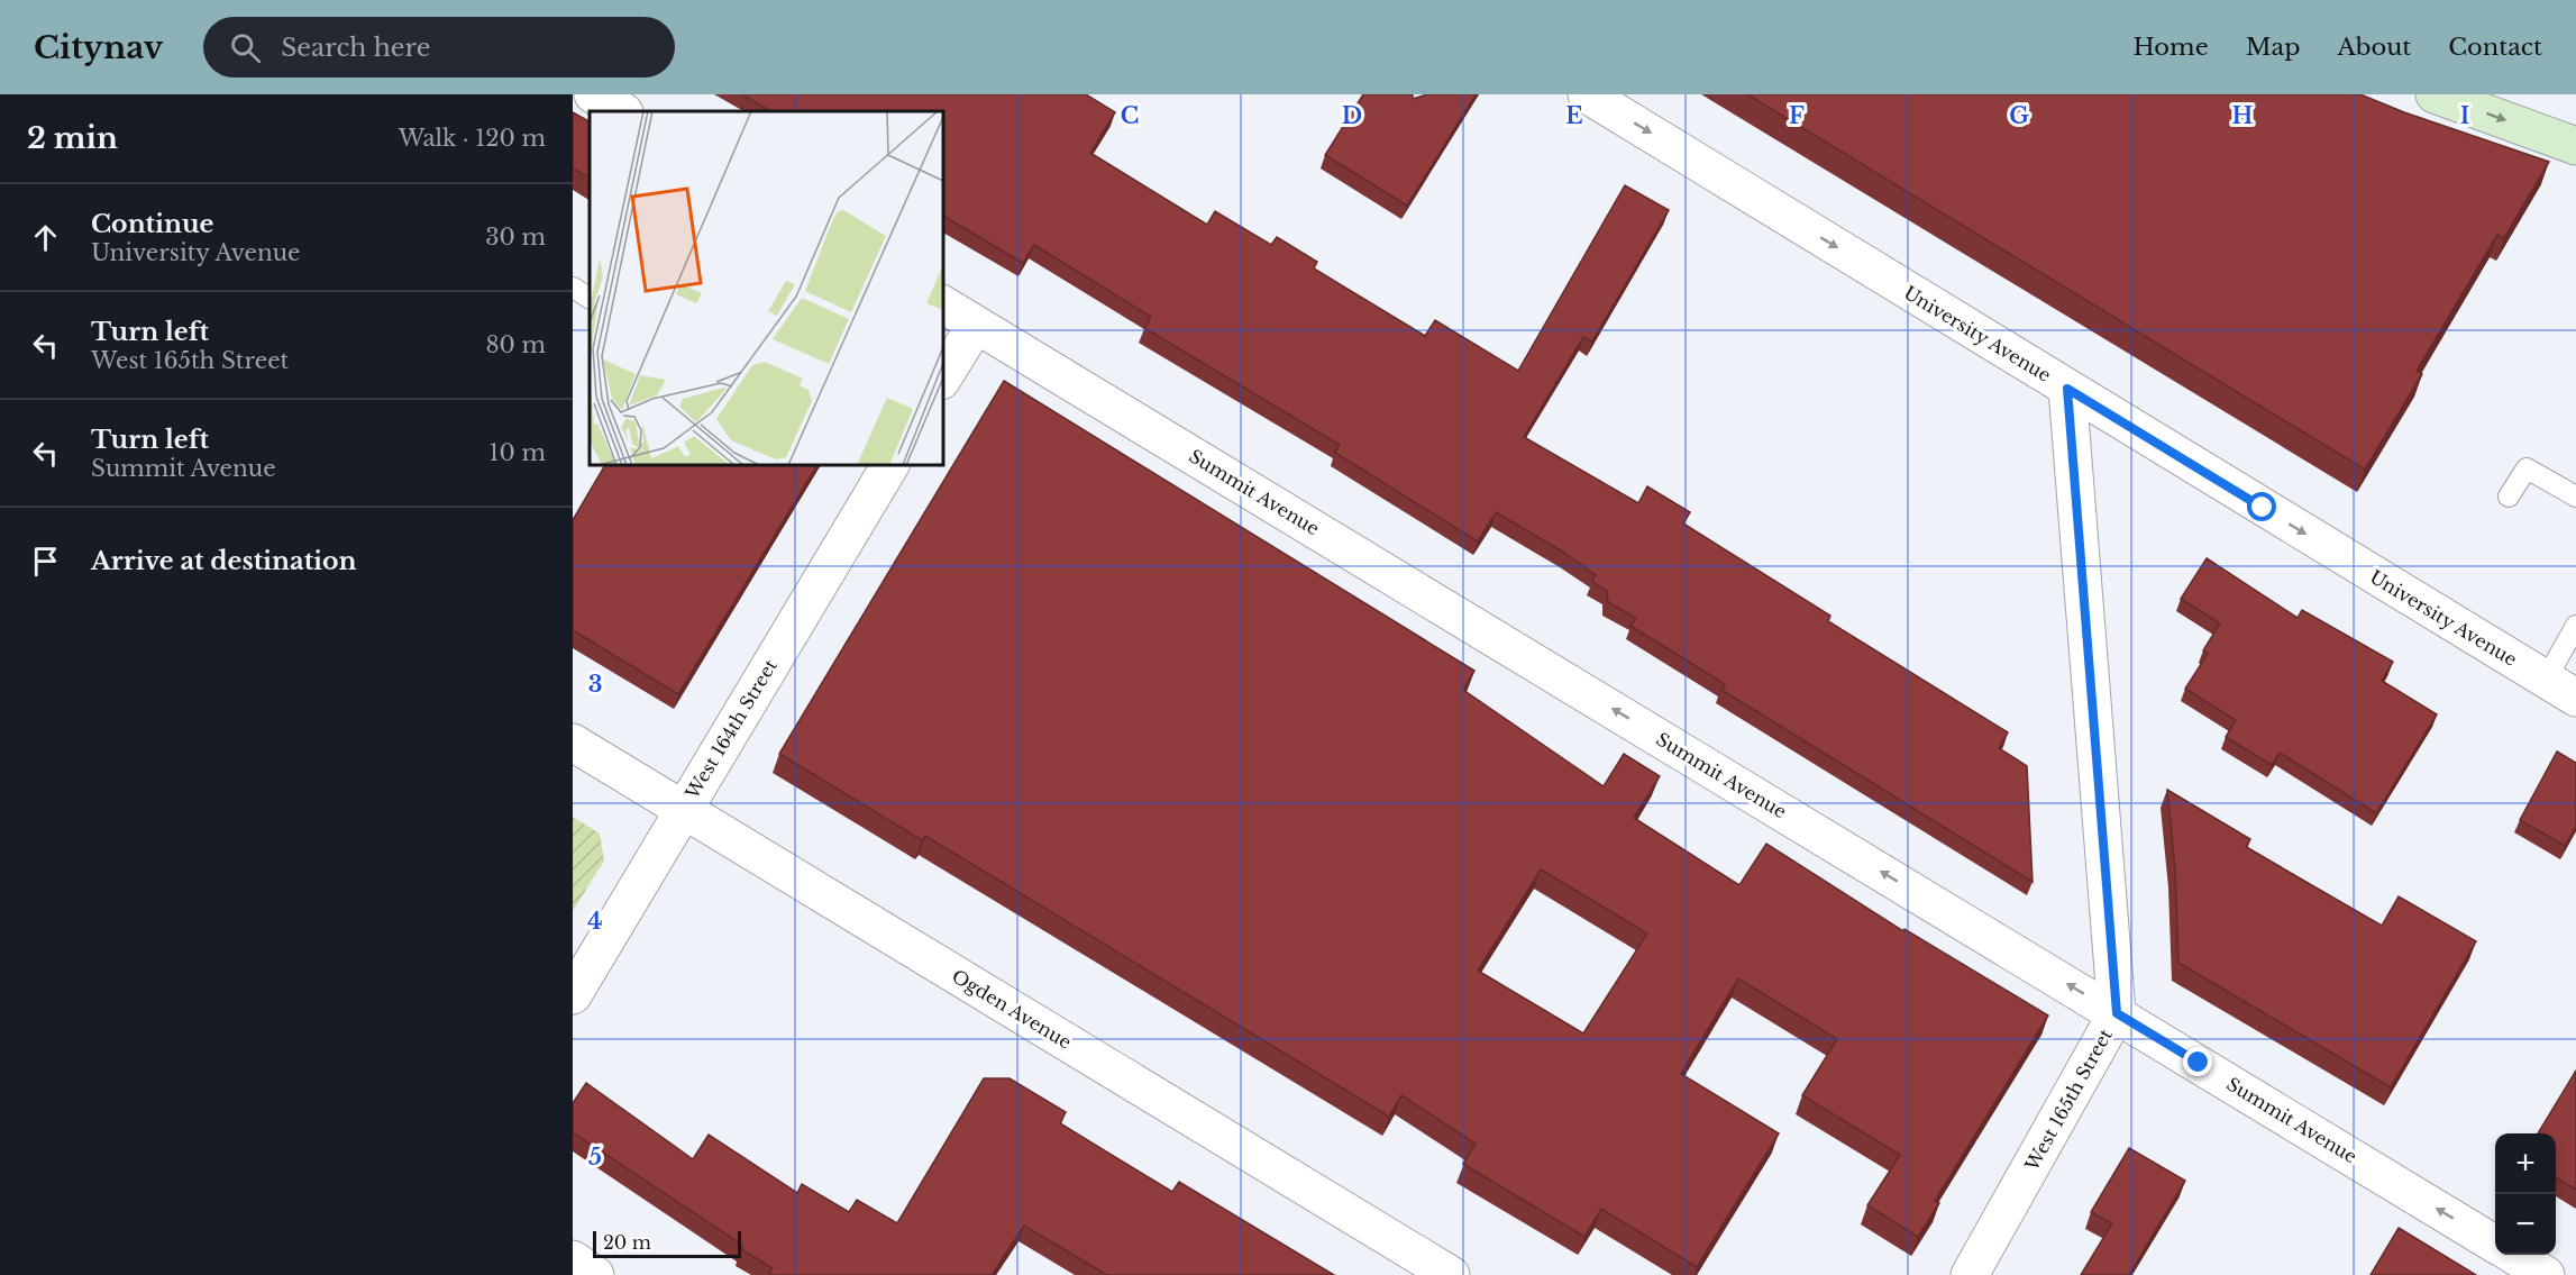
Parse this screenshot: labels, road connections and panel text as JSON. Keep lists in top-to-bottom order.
{
  "streets": {
    "street": [
      "University Avenue",
      "Summit Avenue",
      "West 164th Street",
      "Ogden Avenue",
      "West 165th Street"
    ]
  },
  "crossings": [
    ["University Avenue", "West 165th Street"],
    ["Summit Avenue", "West 165th Street"],
    ["West 164th Street", "Ogden Avenue"]
  ],
  "one_way": ["University Avenue", "Summit Avenue"],
  "scale_bar": "20 m",
  "page": {
    "header": "Citynav",
    "search": "Search here",
    "nav": [
      "Home",
      "Map",
      "About",
      "Contact"
    ],
    "heading": ["2 min", "Walk · 120 m"],
    "list": [
      ["Continue", "University Avenue", "30 m"],
      ["Turn left", "West 165th Street", "80 m"],
      ["Turn left", "Summit Avenue", "10 m"],
      "Arrive at destination"
    ],
    "map_buttons": ["+", "−"],
    "scale": "20 m"
  },
  "grid": {
    "columns": [
      "C",
      "D",
      "E",
      "F",
      "G",
      "H",
      "I"
    ],
    "rows": ["3", "4", "5"]
  }
}
